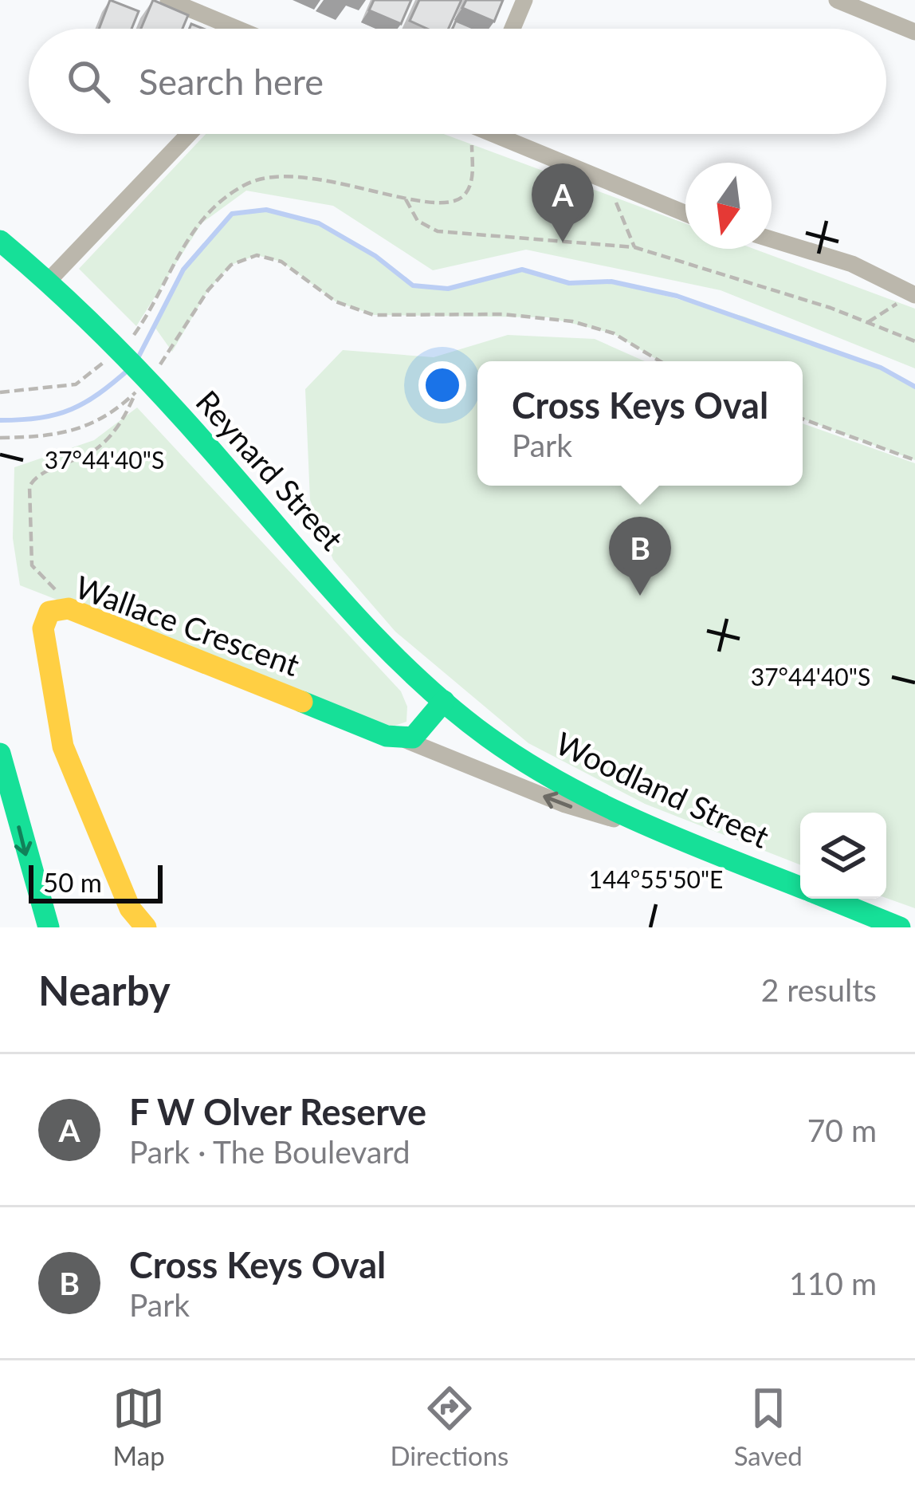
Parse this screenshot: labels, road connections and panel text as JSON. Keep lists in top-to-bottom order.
{
  "streets": {
    "main road": ["Reynard Street", "Wallace Crescent", "Woodland Street"]
  },
  "crossings": [
    ["Reynard Street", "Woodland Street"],
    ["Wallace Crescent", "Woodland Street"]
  ],
  "scale_bar": "50 m",
  "north": "bottom",
  "page": {
    "search": "Search here",
    "pins": ["A", "B"],
    "popup": ["Cross Keys Oval", "Park"],
    "scale": "50 m",
    "heading": ["Nearby", "2 results"],
    "list": [
      {
        "mark": "A",
        "name": "F W Olver Reserve",
        "note": "Park · The Boulevard",
        "value": "70 m"
      },
      {
        "mark": "B",
        "name": "Cross Keys Oval",
        "note": "Park",
        "value": "110 m"
      }
    ],
    "nav": ["Map", "Directions", "Saved"]
  },
  "coordinates": ["37°44'40\"S", "144°55'50\"E"]
}
